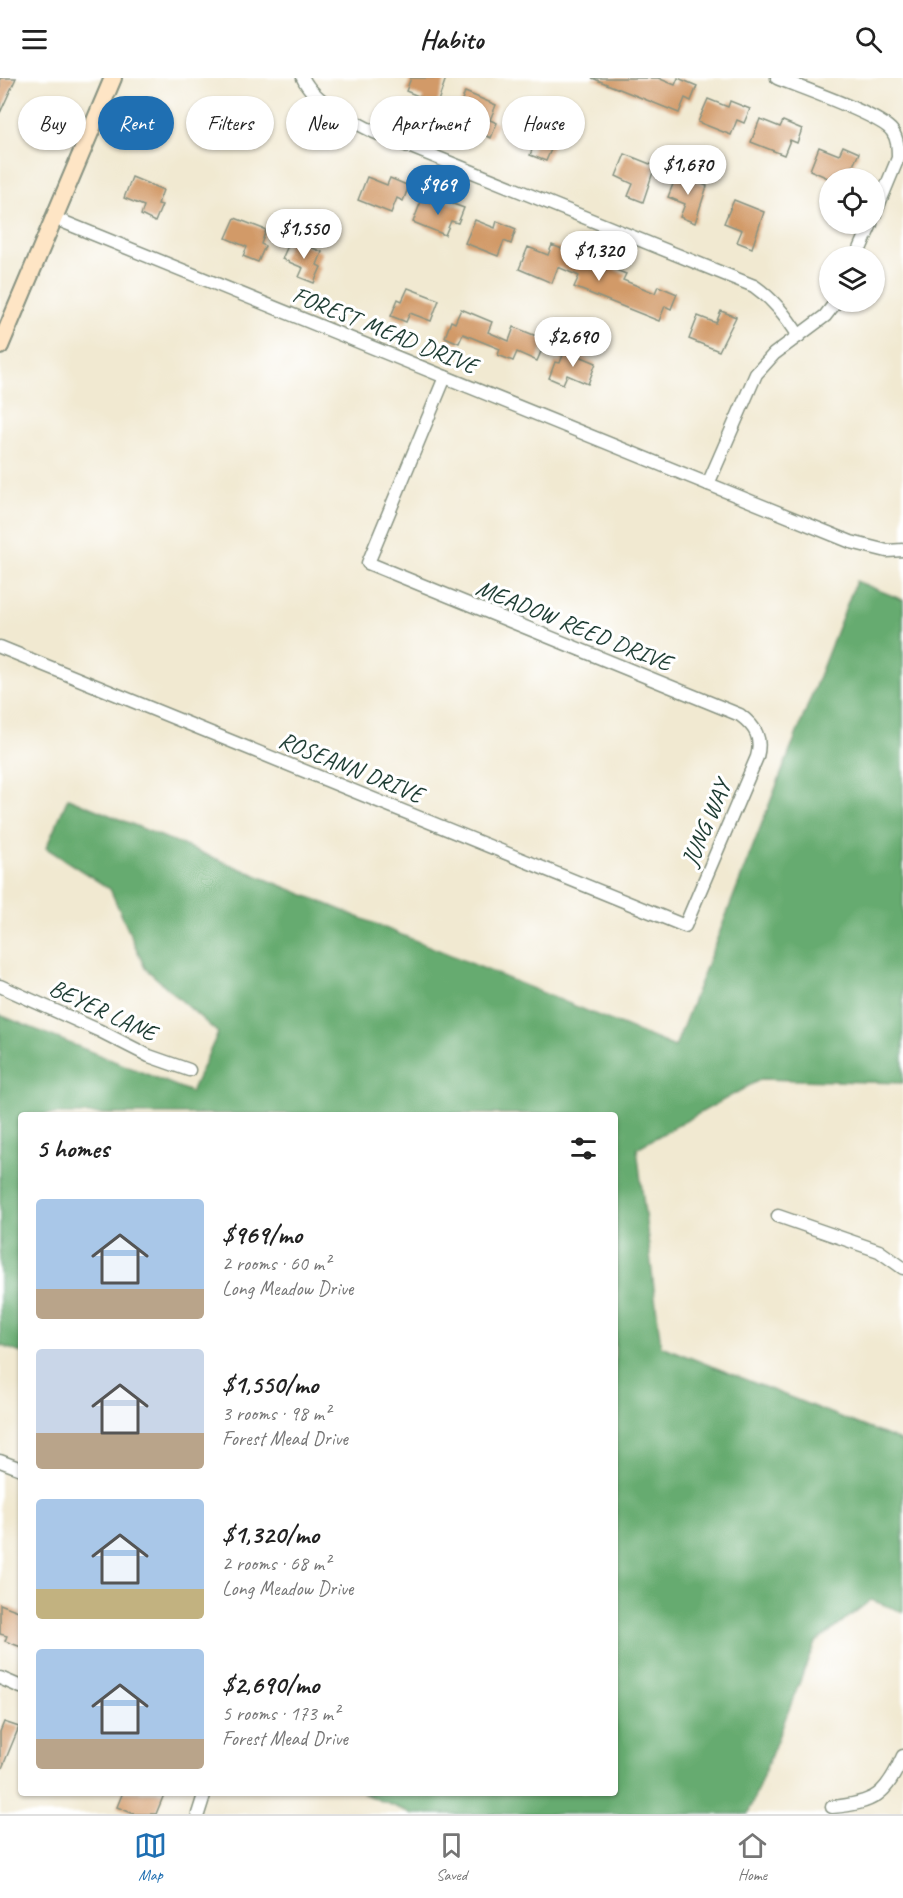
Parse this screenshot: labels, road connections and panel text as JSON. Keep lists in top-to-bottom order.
{
  "streets": {
    "street": [
      "FOREST MEAD DRIVE",
      "MEADOW REED DRIVE",
      "ROSEANN DRIVE",
      "JUNG WAY",
      "BEYER LANE"
    ]
  },
  "crossings": [
    ["FOREST MEAD DRIVE", "MEADOW REED DRIVE"],
    ["MEADOW REED DRIVE", "JUNG WAY"],
    ["ROSEANN DRIVE", "JUNG WAY"]
  ],
  "page": {
    "header": "Habito",
    "chip": [
      "Buy",
      "Rent",
      "Filters",
      "New",
      "Apartment",
      "House"
    ],
    "price": [
      "$1,670",
      "$969",
      "$1,550",
      "$1,320",
      "$2,690"
    ],
    "heading": "5 homes",
    "list": [
      {
        "name": "$969/mo",
        "note": "2 rooms · 60 m² · Long Meadow Drive"
      },
      {
        "name": "$1,550/mo",
        "note": "3 rooms · 98 m² · Forest Mead Drive"
      },
      {
        "name": "$1,320/mo",
        "note": "2 rooms · 68 m² · Long Meadow Drive"
      },
      {
        "name": "$2,690/mo",
        "note": "5 rooms · 173 m² · Forest Mead Drive"
      }
    ],
    "tabs": ["Map", "Saved", "Home"]
  }
}
